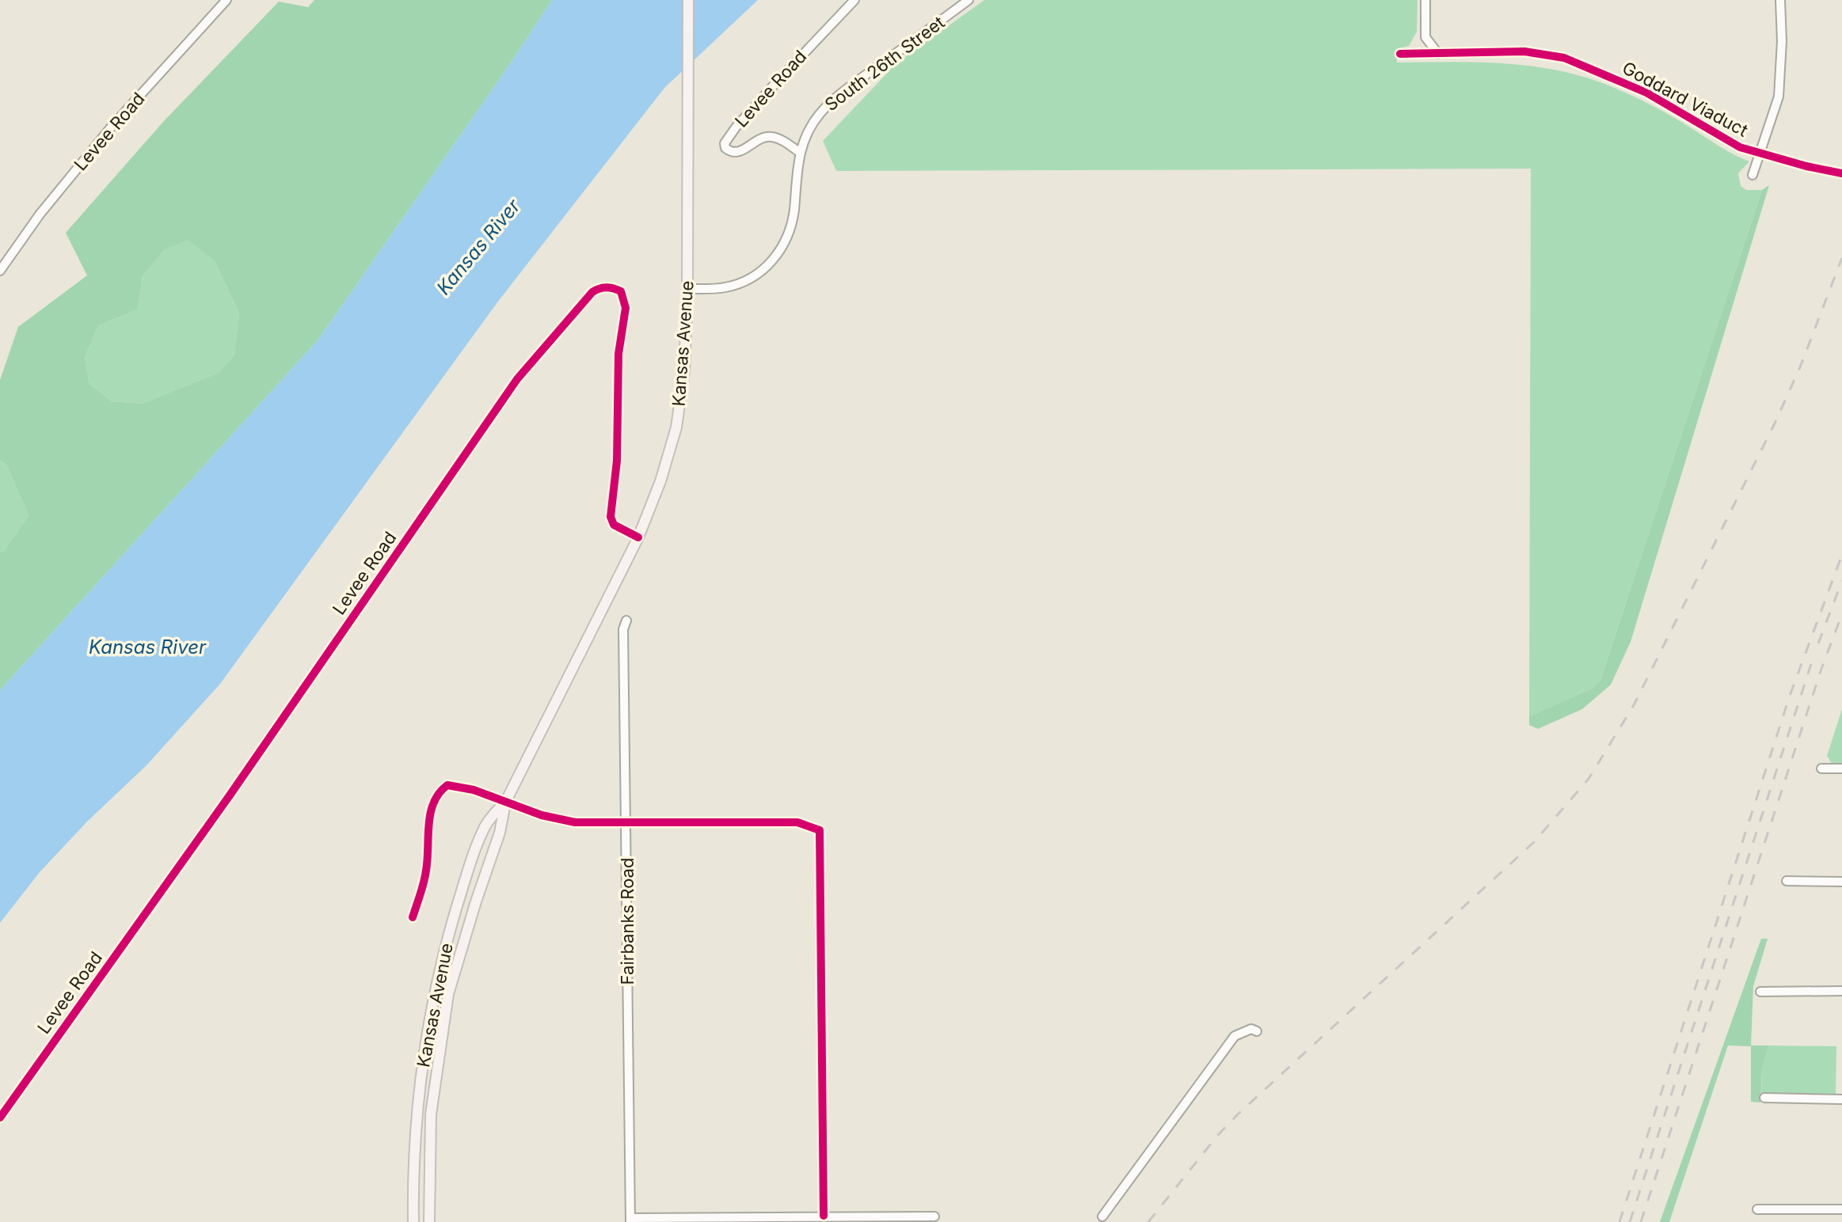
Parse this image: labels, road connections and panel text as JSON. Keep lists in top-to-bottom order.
{
  "streets": {
    "main road": ["Kansas Avenue"],
    "street": [
      "South 26th Street",
      "Levee Road",
      "Goddard Viaduct",
      "Fairbanks Road"
    ]
  },
  "crossings": [
    ["South 26th Street", "Levee Road"],
    ["South 26th Street", "Kansas Avenue"],
    ["Levee Road", "Kansas Avenue"]
  ],
  "water": ["Kansas River"]
}
